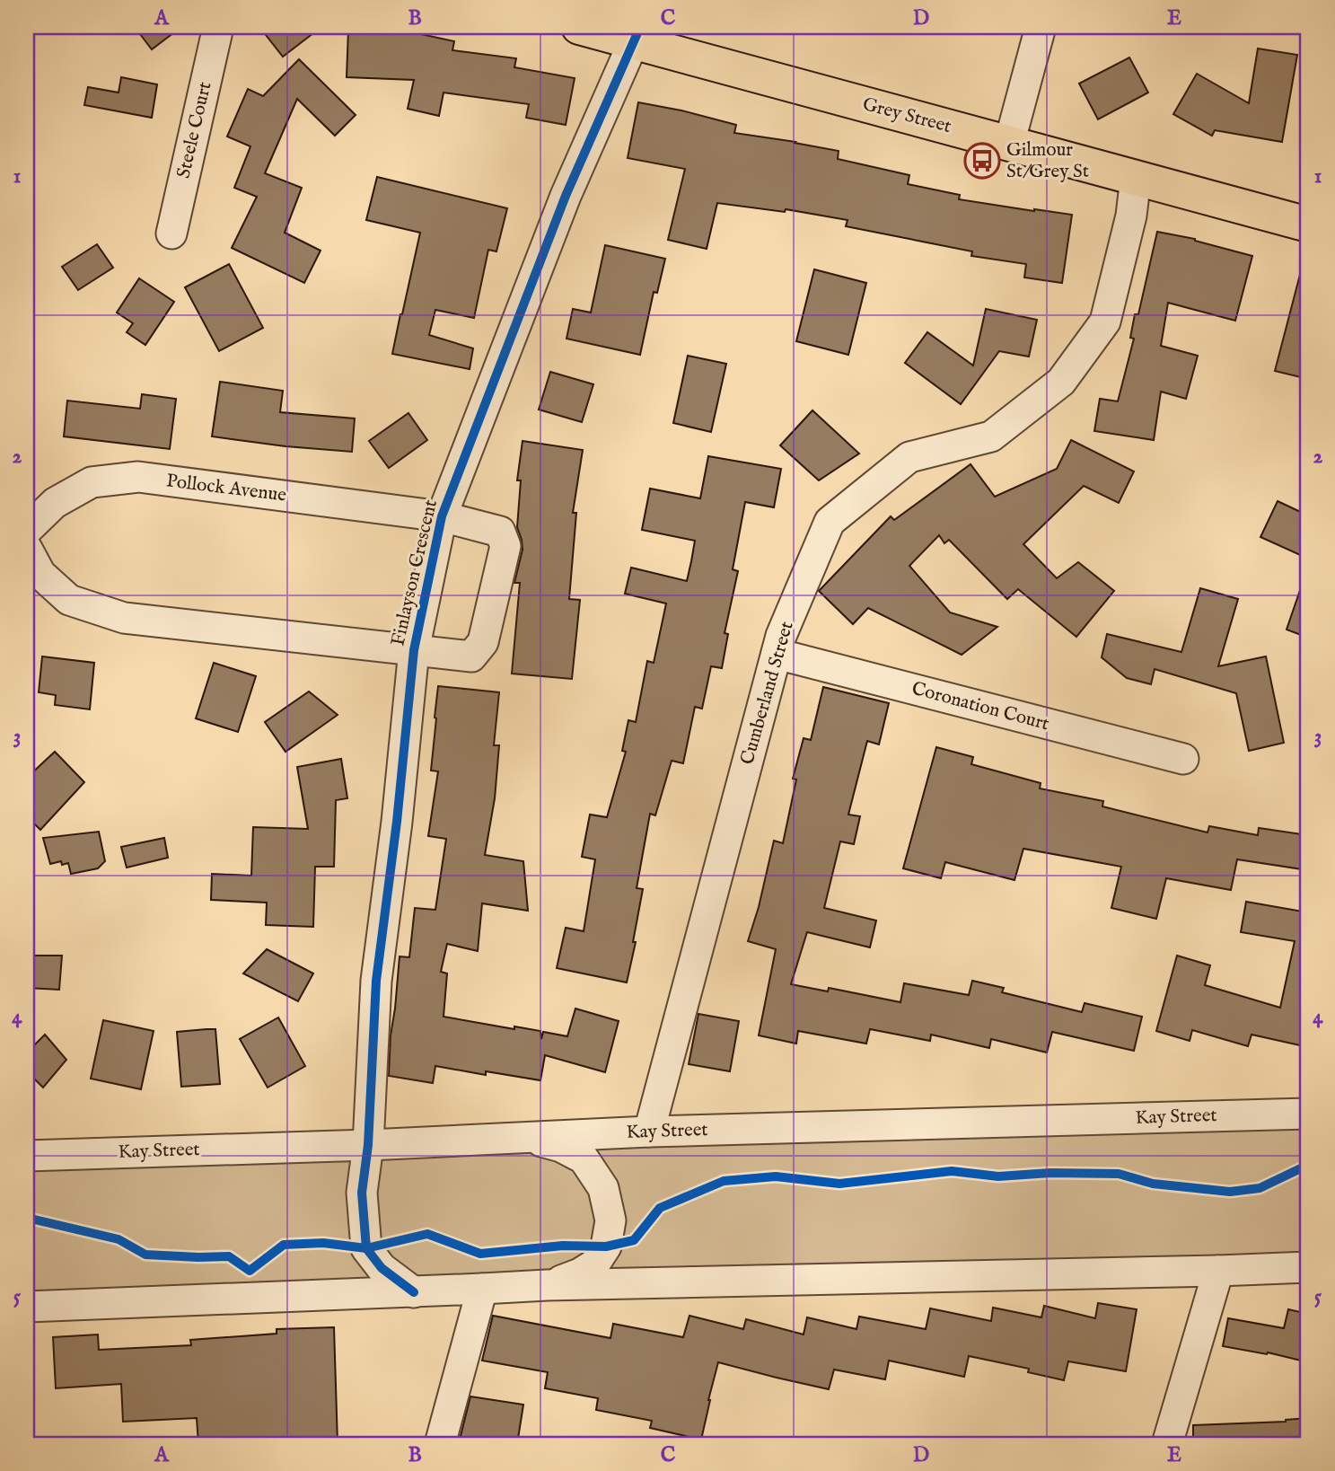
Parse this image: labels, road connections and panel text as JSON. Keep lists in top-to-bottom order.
{
  "streets": {
    "main road": ["Grey Street"],
    "street": [
      "Steele Court",
      "Pollock Avenue",
      "Finlayson Crescent",
      "Cumberland Street",
      "Coronation Court",
      "Kay Street"
    ]
  },
  "crossings": [
    ["Grey Street", "Finlayson Crescent"],
    ["Grey Street", "Cumberland Street"],
    ["Pollock Avenue", "Finlayson Crescent"],
    ["Finlayson Crescent", "Kay Street"],
    ["Cumberland Street", "Coronation Court"],
    ["Cumberland Street", "Kay Street"]
  ],
  "places": {
    "bus stop": ["Gilmour St/Grey St"]
  },
  "grid": {
    "columns": [
      "A",
      "B",
      "C",
      "D",
      "E"
    ],
    "rows": [
      "1",
      "2",
      "3",
      "4",
      "5"
    ]
  }
}
